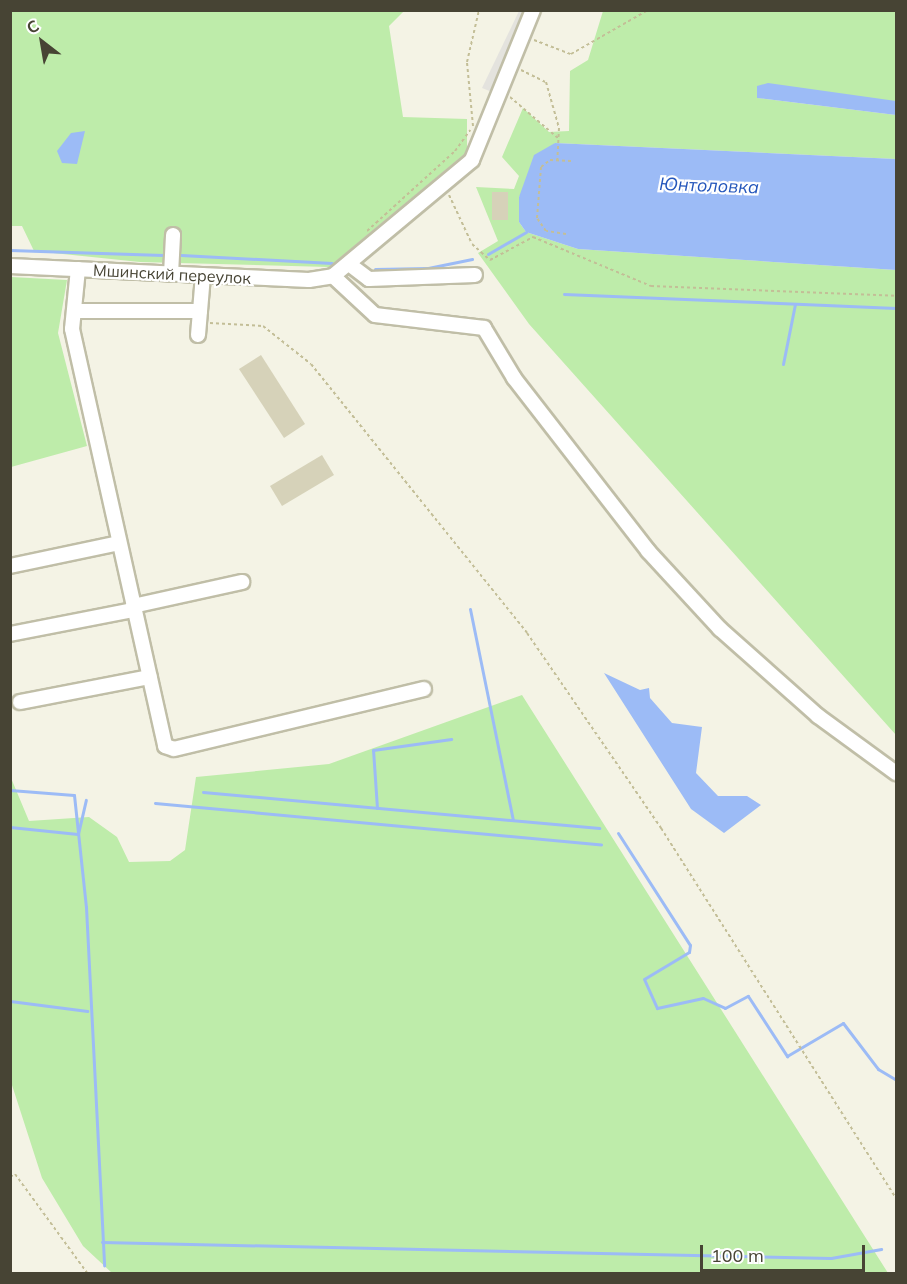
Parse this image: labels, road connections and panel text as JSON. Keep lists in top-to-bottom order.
{
  "streets": {
    "street": ["Мшинский переулок"]
  },
  "water": ["Юнтоловка"],
  "scale_bar": "100 m",
  "north": "top left"
}
